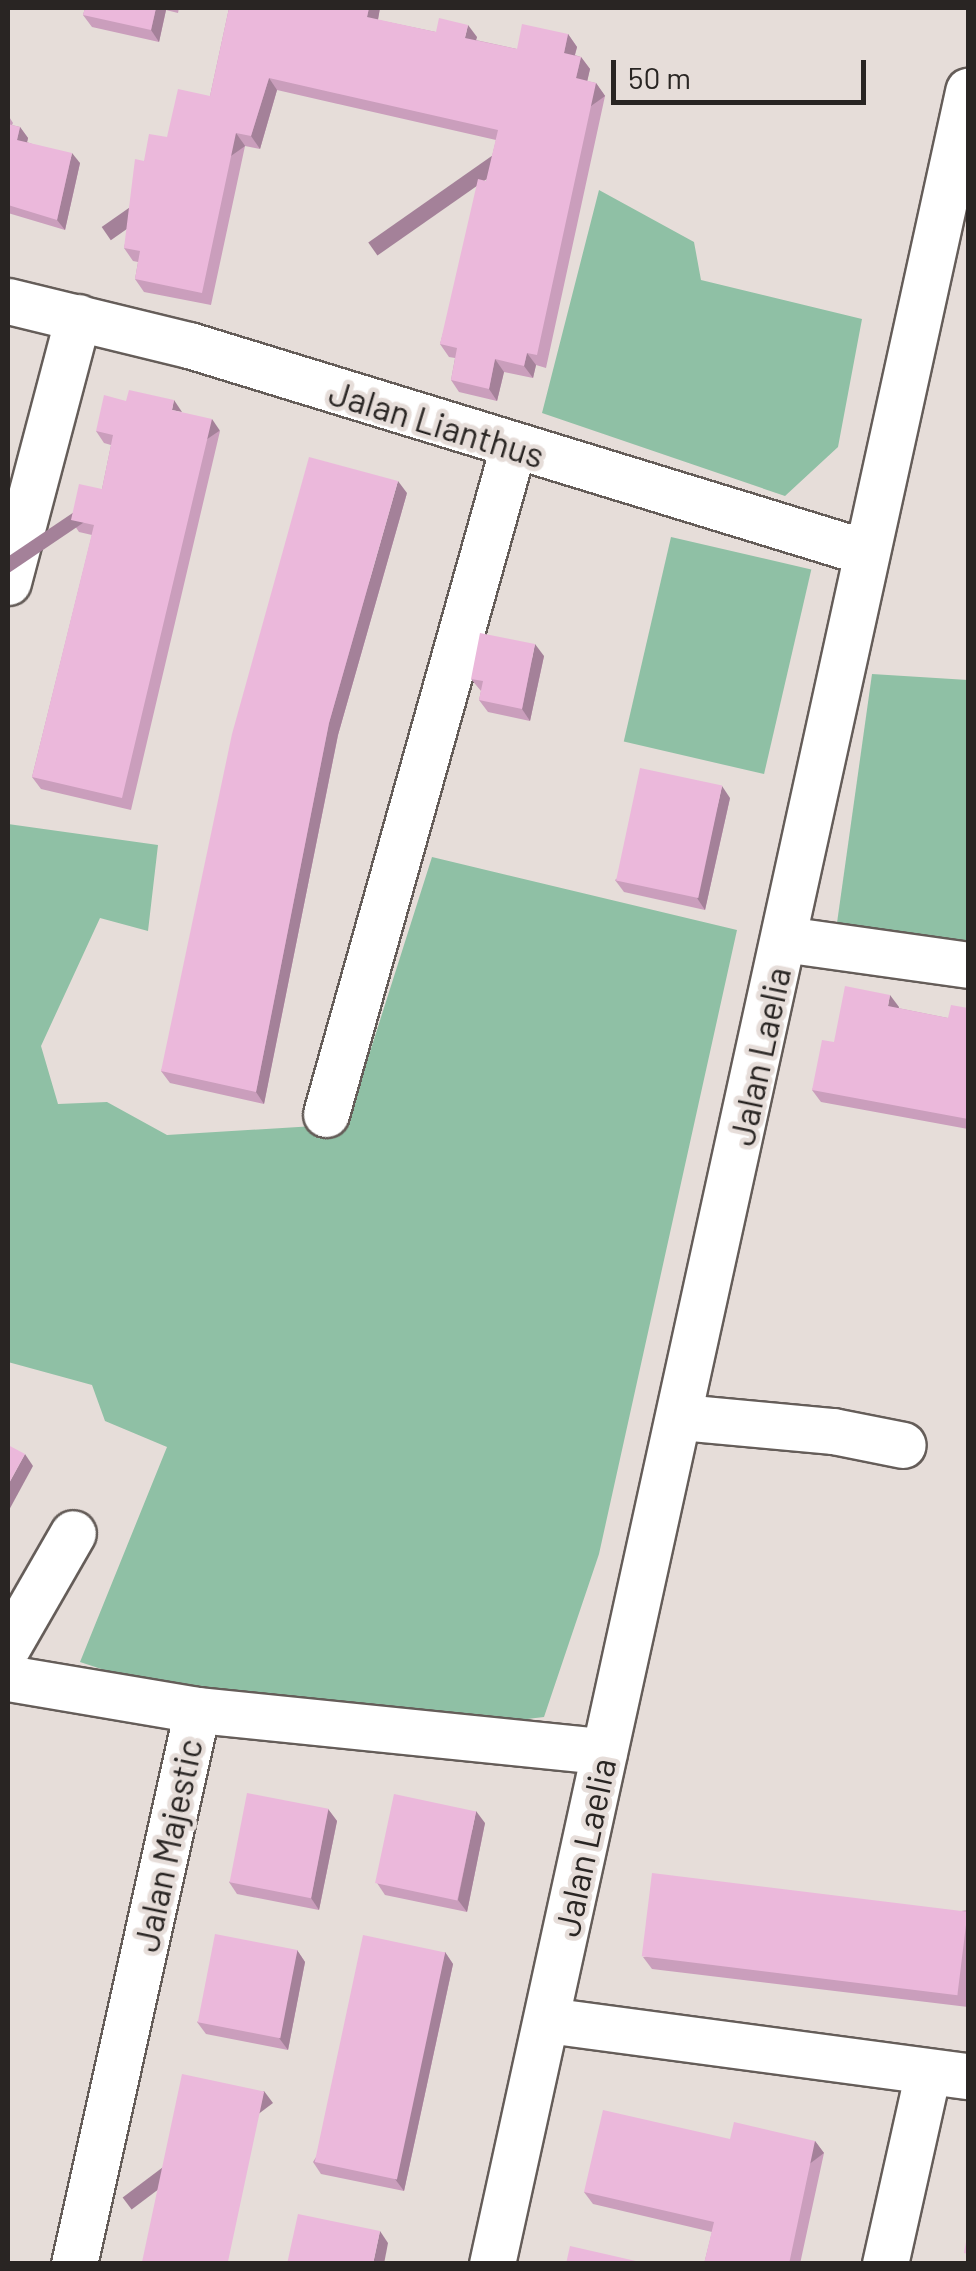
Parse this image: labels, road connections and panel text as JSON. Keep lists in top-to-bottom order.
{
  "streets": {
    "street": ["Jalan Lianthus", "Jalan Laelia", "Jalan Majestic"]
  },
  "crossings": [
    ["Jalan Lianthus", "Jalan Laelia"],
    ["Jalan Laelia", "Jalan Majestic"]
  ],
  "scale_bar": "50 m"
}
